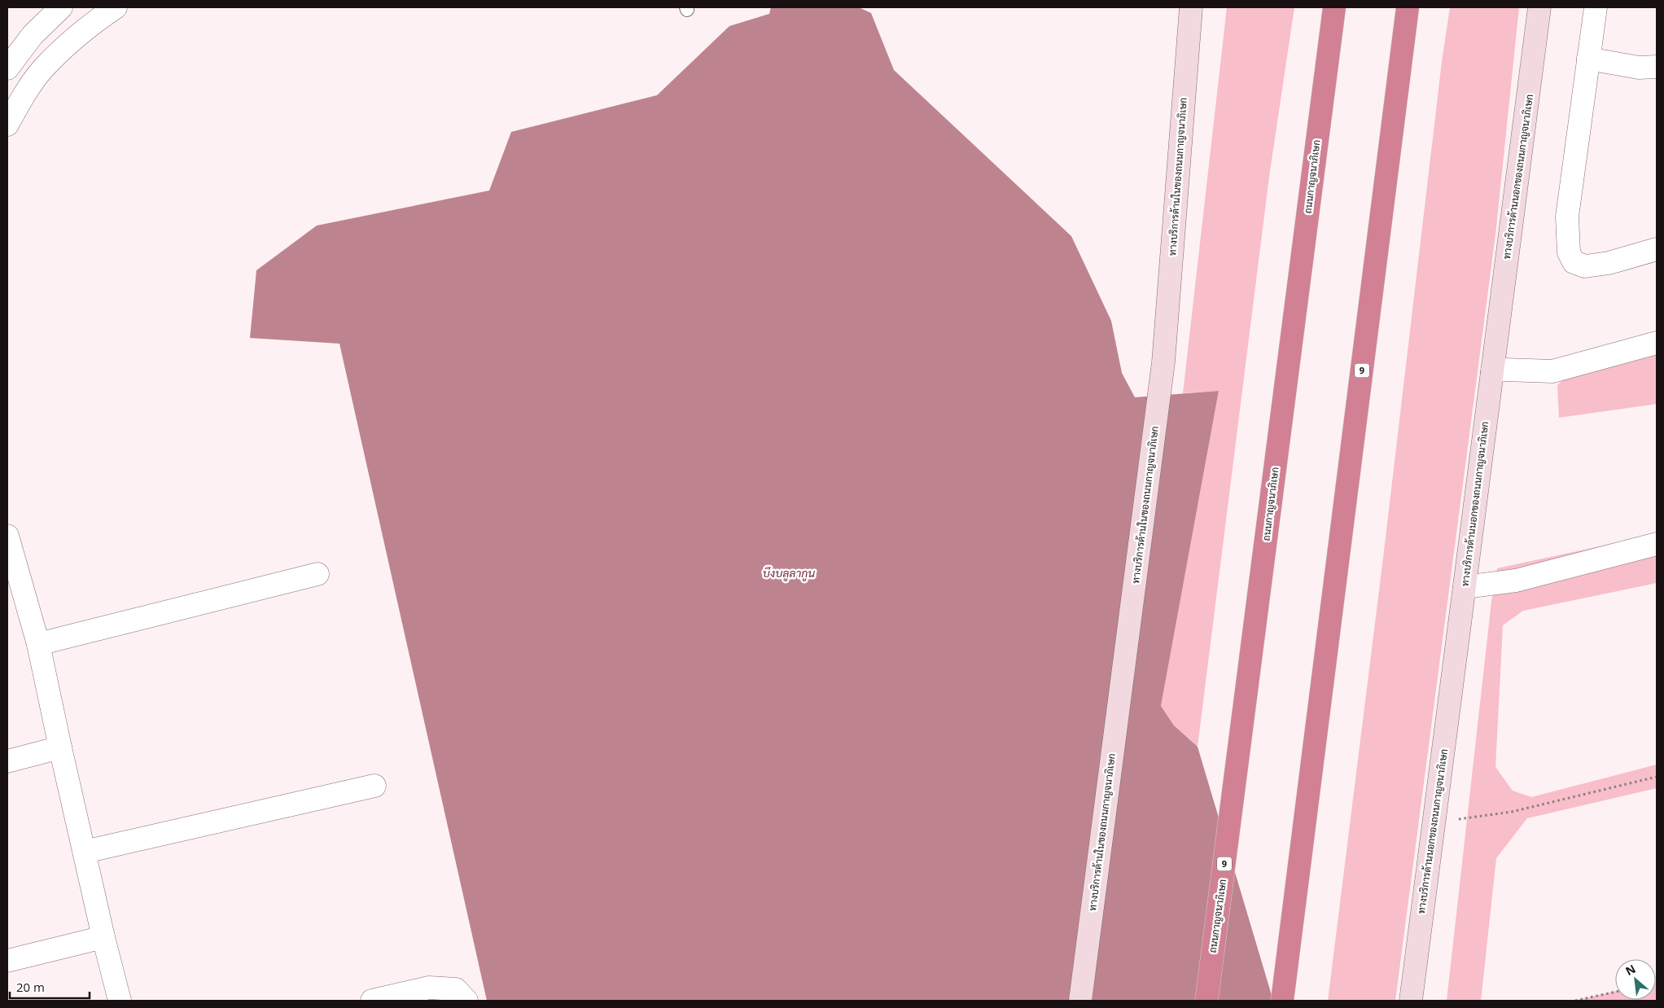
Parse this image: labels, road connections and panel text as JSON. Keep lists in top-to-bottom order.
{
  "streets": {
    "highway": ["ถนนกาญจนาภิเษก", "9"],
    "main road": ["ทางบริการด้านในของถนนกาญจนาภิเษก", "ทางบริการด้านนอกของถนนกาญจนาภิเษก"]
  },
  "water": ["บึงบลูลากูน"],
  "scale_bar": "20 m",
  "north": "top left"
}
